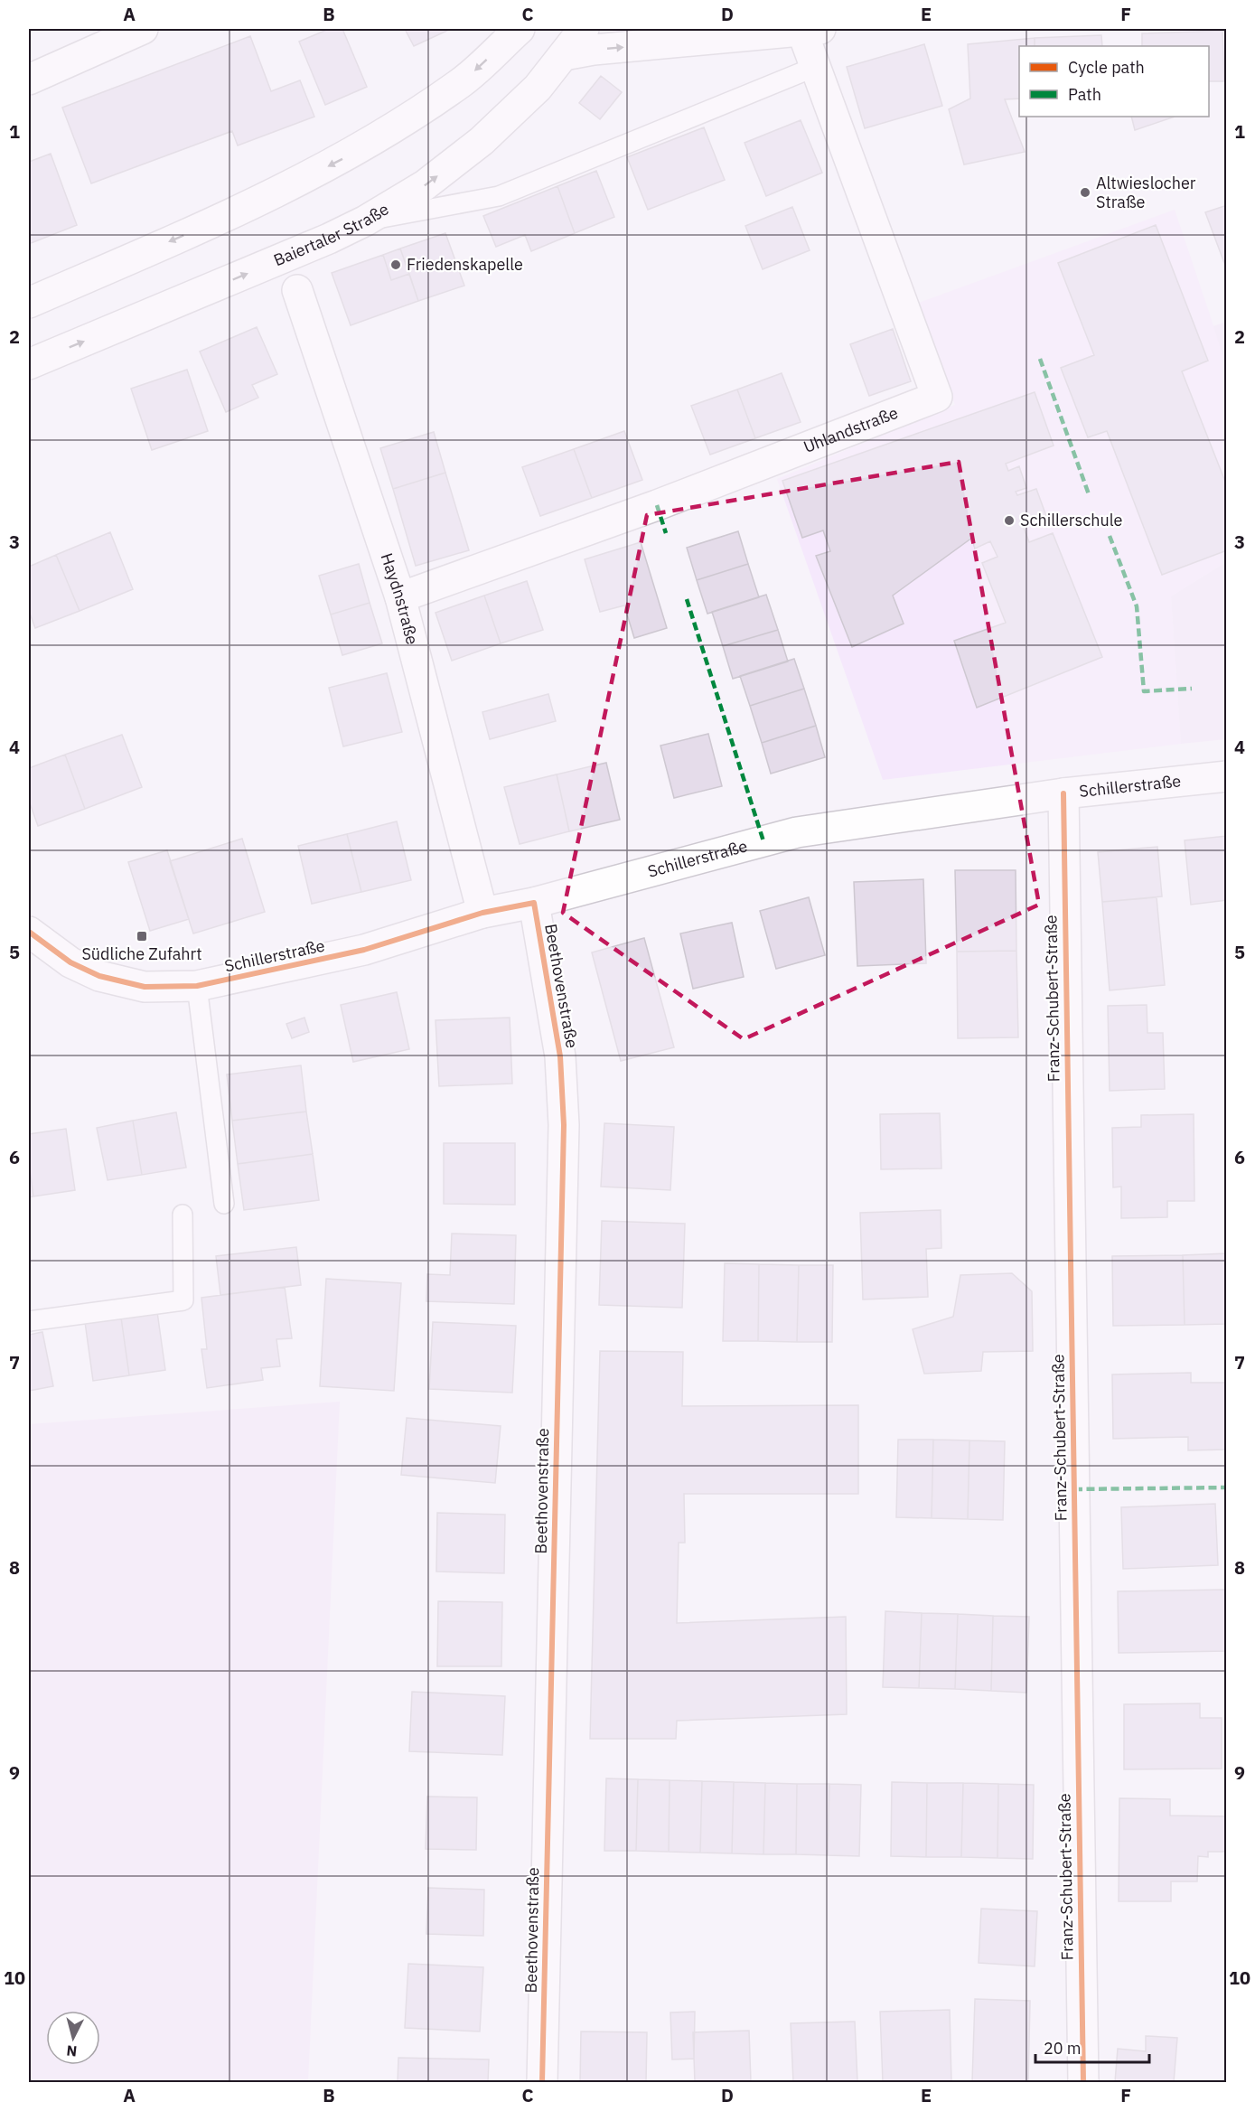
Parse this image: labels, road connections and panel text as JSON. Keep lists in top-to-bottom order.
{
  "streets": {
    "street": [
      "Baiertaler Straße",
      "Uhlandstraße",
      "Haydnstraße",
      "Schillerstraße",
      "Beethovenstraße",
      "Franz-Schubert-Straße"
    ]
  },
  "crossings": [
    ["Uhlandstraße", "Haydnstraße"],
    ["Haydnstraße", "Schillerstraße"],
    ["Schillerstraße", "Beethovenstraße"],
    ["Schillerstraße", "Franz-Schubert-Straße"]
  ],
  "places": {
    "other": ["Altwieslocher Straße", "Friedenskapelle", "Schillerschule"],
    "transit": ["Südliche Zufahrt"]
  },
  "legend": ["Cycle path", "Path"],
  "scale_bar": "20 m",
  "north": "bottom",
  "grid": {
    "columns": [
      "A",
      "B",
      "C",
      "D",
      "E",
      "F"
    ],
    "rows": [
      "1",
      "2",
      "3",
      "4",
      "5",
      "6",
      "7",
      "8",
      "9",
      "10"
    ]
  }
}
